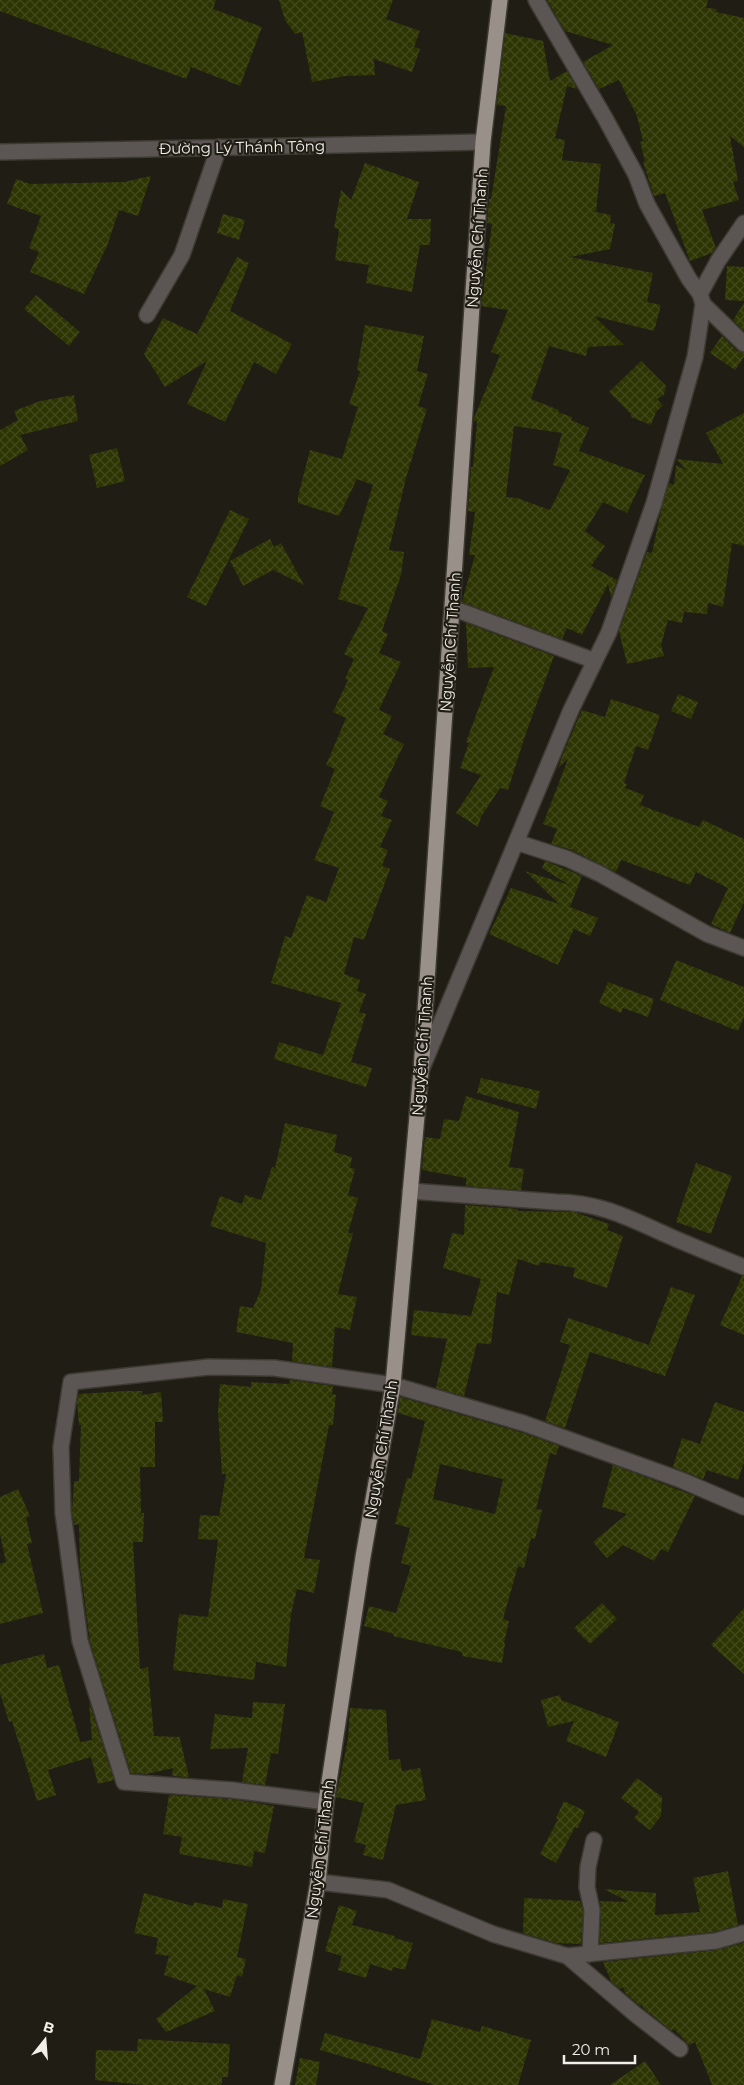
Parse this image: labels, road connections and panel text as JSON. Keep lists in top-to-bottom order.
{
  "streets": {
    "main road": ["Nguyễn Chí Thanh"],
    "street": ["Đường Lý Thánh Tông"]
  },
  "crossings": [
    ["Đường Lý Thánh Tông", "Nguyễn Chí Thanh"]
  ],
  "scale_bar": "20 m",
  "north": "top"
}
